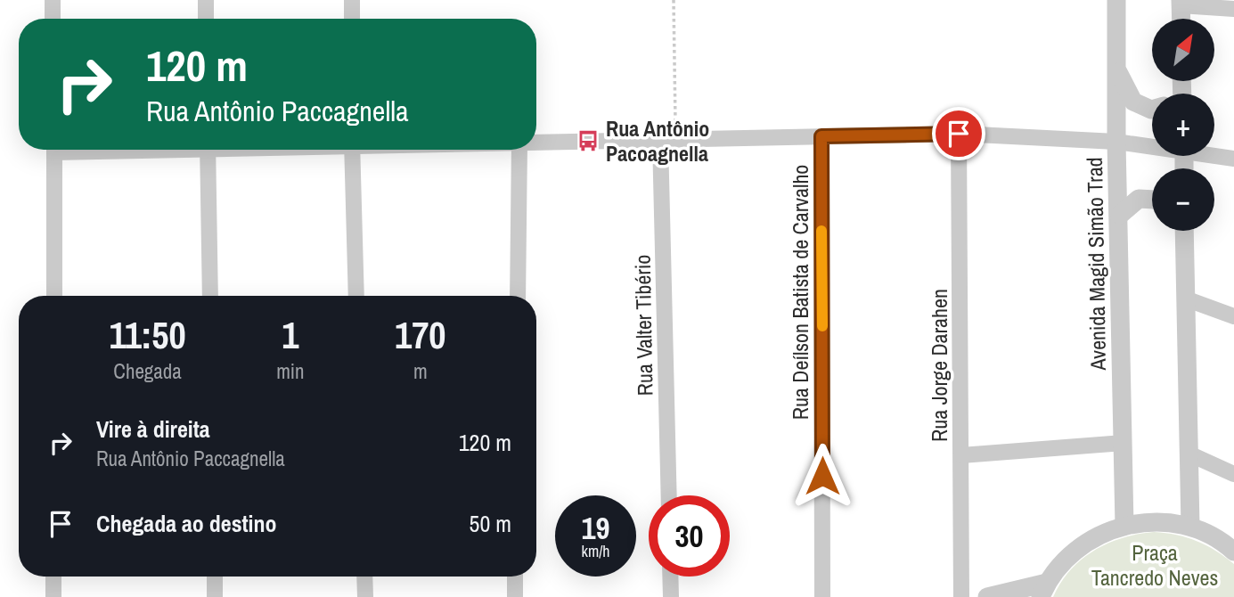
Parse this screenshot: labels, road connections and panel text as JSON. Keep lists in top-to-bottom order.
{
  "streets": {
    "street": [
      "Avenida Magid Simão Trad",
      "Rua Deílson Batista de Carvalho",
      "Rua Valter Tibério",
      "Rua Jorge Darahen"
    ]
  },
  "parks": ["Praça Tancredo Neves"],
  "places": {
    "bus stop": ["Rua Antônio Pacoagnella"]
  },
  "north": "top right",
  "page": {
    "map_buttons": ["+", "−"],
    "turn": ["120 m", "Rua Antônio Paccagnella"],
    "eta": [
      "11:50",
      "Chegada",
      "1",
      "min",
      "170",
      "m"
    ],
    "list": [
      {
        "name": "Vire à direita",
        "note": "Rua Antônio Paccagnella",
        "value": "120 m"
      },
      {
        "name": "Chegada ao destino",
        "value": "50 m"
      }
    ],
    "speed": "19 km/h",
    "limit": "30"
  }
}
